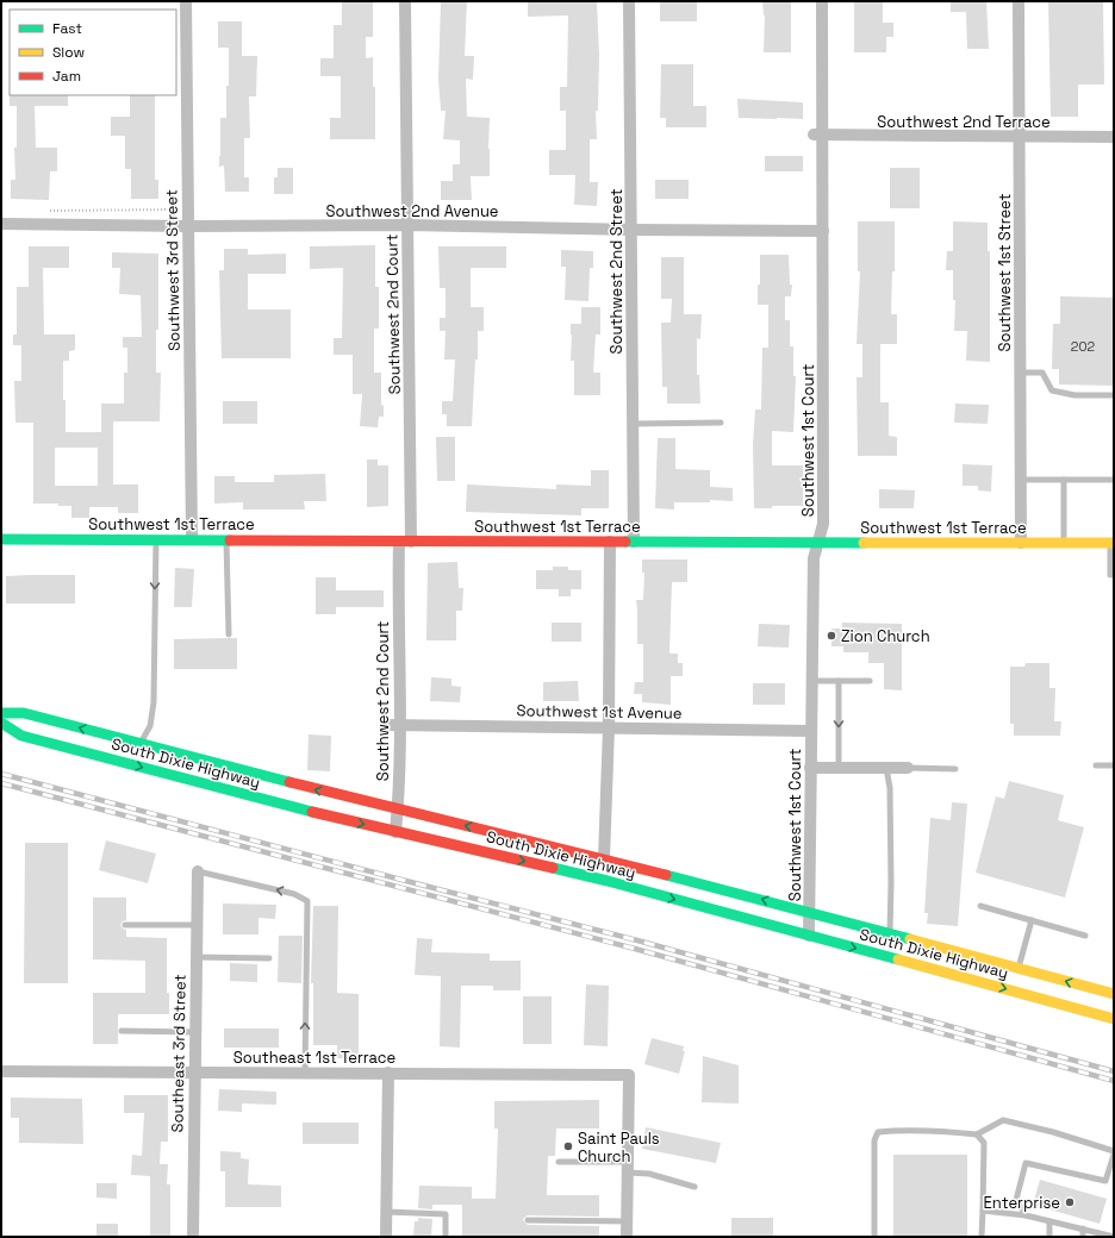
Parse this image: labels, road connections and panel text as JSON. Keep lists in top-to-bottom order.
{
  "streets": {
    "main road": ["Southwest 1st Terrace", "South Dixie Highway"],
    "street": [
      "Southwest 2nd Terrace",
      "Southwest 2nd Avenue",
      "Southwest 3rd Street",
      "Southwest 2nd Street",
      "Southwest 1st Street",
      "Southwest 2nd Court",
      "Southwest 1st Court",
      "Southwest 1st Avenue",
      "Southeast 3rd Street",
      "Southeast 1st Terrace"
    ]
  },
  "crossings": [
    ["Southwest 2nd Terrace", "Southwest 1st Street"],
    ["Southwest 2nd Terrace", "Southwest 1st Court"],
    ["Southwest 2nd Avenue", "Southwest 3rd Street"],
    ["Southwest 2nd Avenue", "Southwest 2nd Street"],
    ["Southwest 2nd Avenue", "Southwest 2nd Court"],
    ["Southwest 2nd Avenue", "Southwest 1st Court"],
    ["Southwest 3rd Street", "Southwest 1st Terrace"],
    ["Southwest 2nd Street", "Southwest 1st Terrace"],
    ["Southwest 1st Street", "Southwest 1st Terrace"],
    ["Southwest 2nd Court", "Southwest 1st Terrace"],
    ["Southwest 2nd Court", "Southwest 1st Avenue"],
    ["Southwest 2nd Court", "South Dixie Highway"],
    ["Southwest 1st Court", "Southwest 1st Terrace"],
    ["Southwest 1st Court", "Southwest 1st Avenue"],
    ["Southwest 1st Court", "South Dixie Highway"],
    ["Southeast 3rd Street", "Southeast 1st Terrace"]
  ],
  "places": ["Zion Church", "Saint Pauls Church", "Enterprise"],
  "house_numbers": ["202"],
  "legend": ["Fast", "Slow", "Jam"]
}
